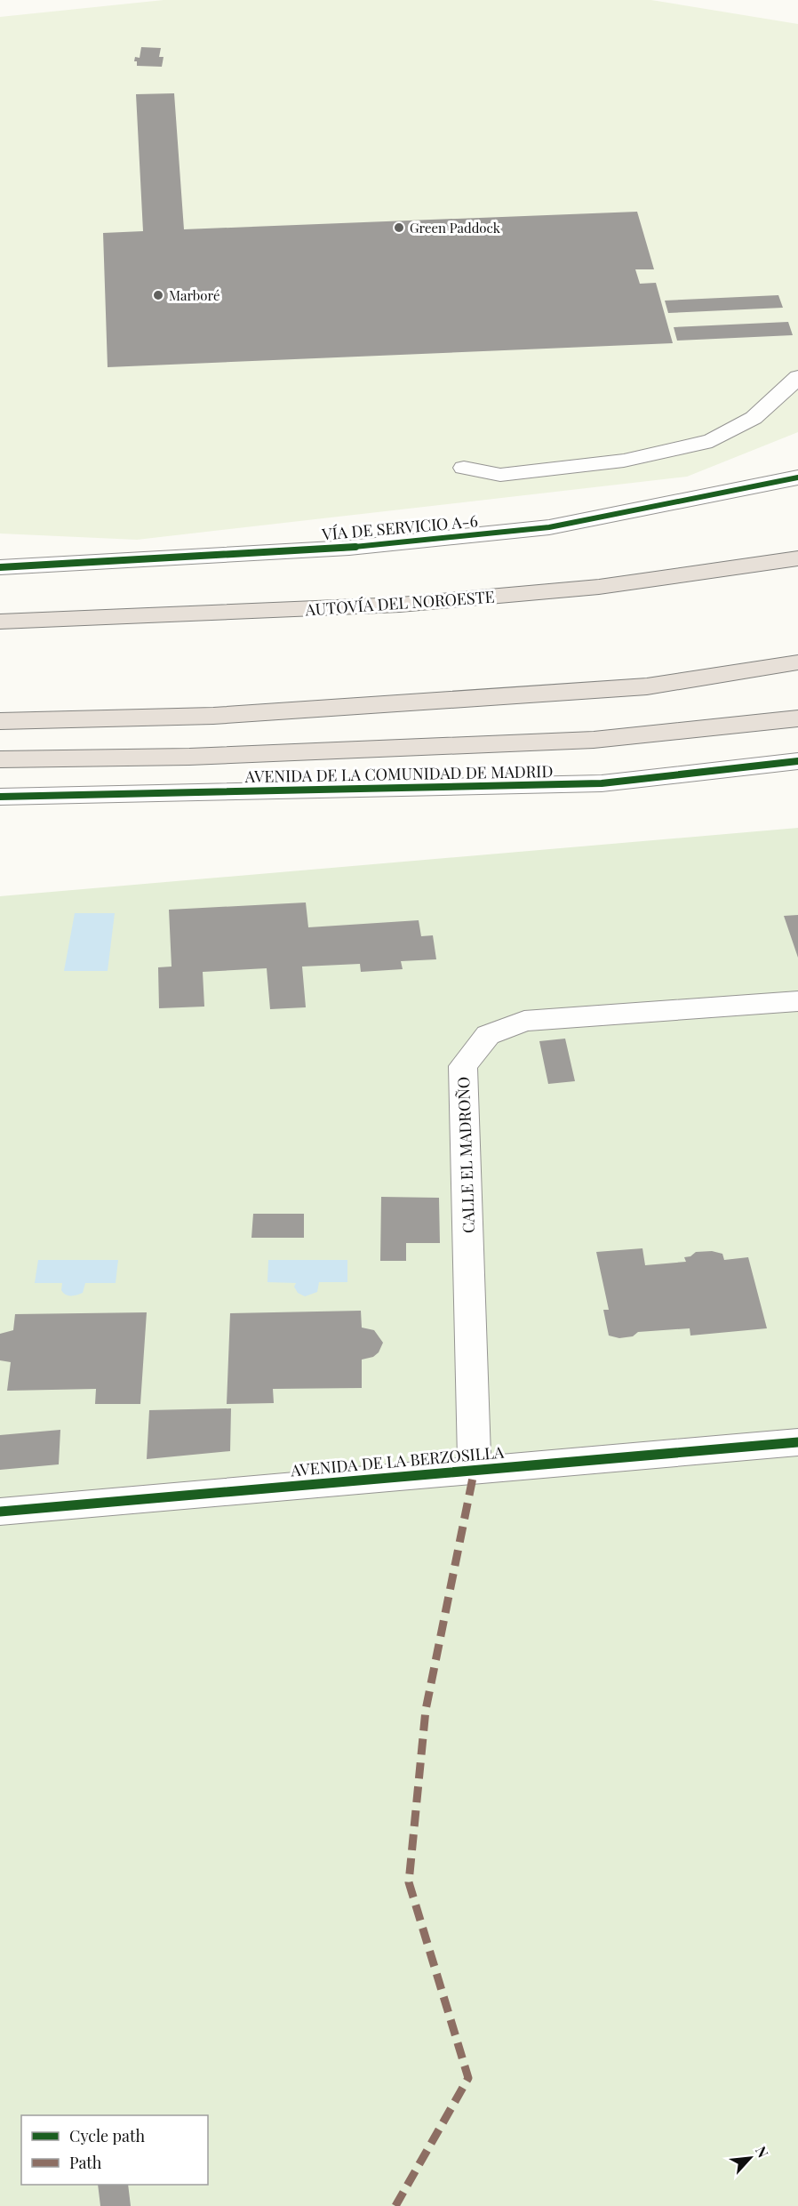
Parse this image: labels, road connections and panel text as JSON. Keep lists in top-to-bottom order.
{
  "streets": {
    "highway": ["AUTOVÍA DEL NOROESTE"],
    "street": [
      "VÍA DE SERVICIO A-6",
      "AVENIDA DE LA COMUNIDAD DE MADRID",
      "CALLE EL MADROÑO",
      "AVENIDA DE LA BERZOSILLA"
    ]
  },
  "crossings": [
    ["CALLE EL MADROÑO", "AVENIDA DE LA BERZOSILLA"]
  ],
  "places": ["Green Paddock", "Marboré"],
  "legend": ["Cycle path", "Path"],
  "north": "top right"
}
